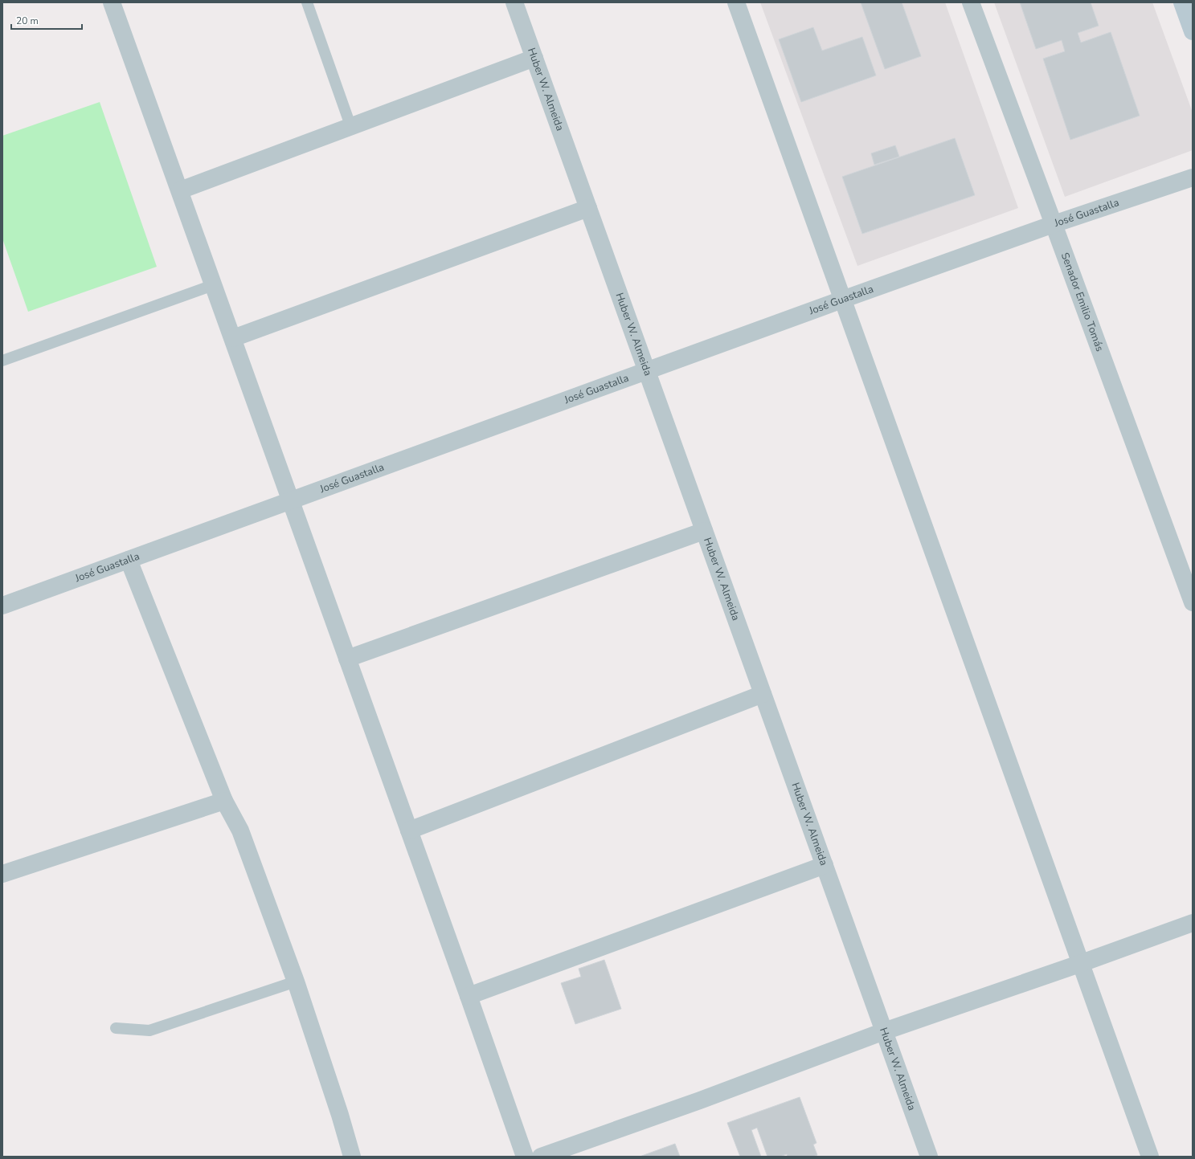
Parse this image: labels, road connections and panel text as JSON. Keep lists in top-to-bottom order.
{
  "streets": {
    "street": ["Huber W. Almeida", "José Guastalla", "Senador Emilio Tomás"]
  },
  "crossings": [
    ["Huber W. Almeida", "José Guastalla"],
    ["José Guastalla", "Senador Emilio Tomás"]
  ],
  "scale_bar": "20 m"
}
